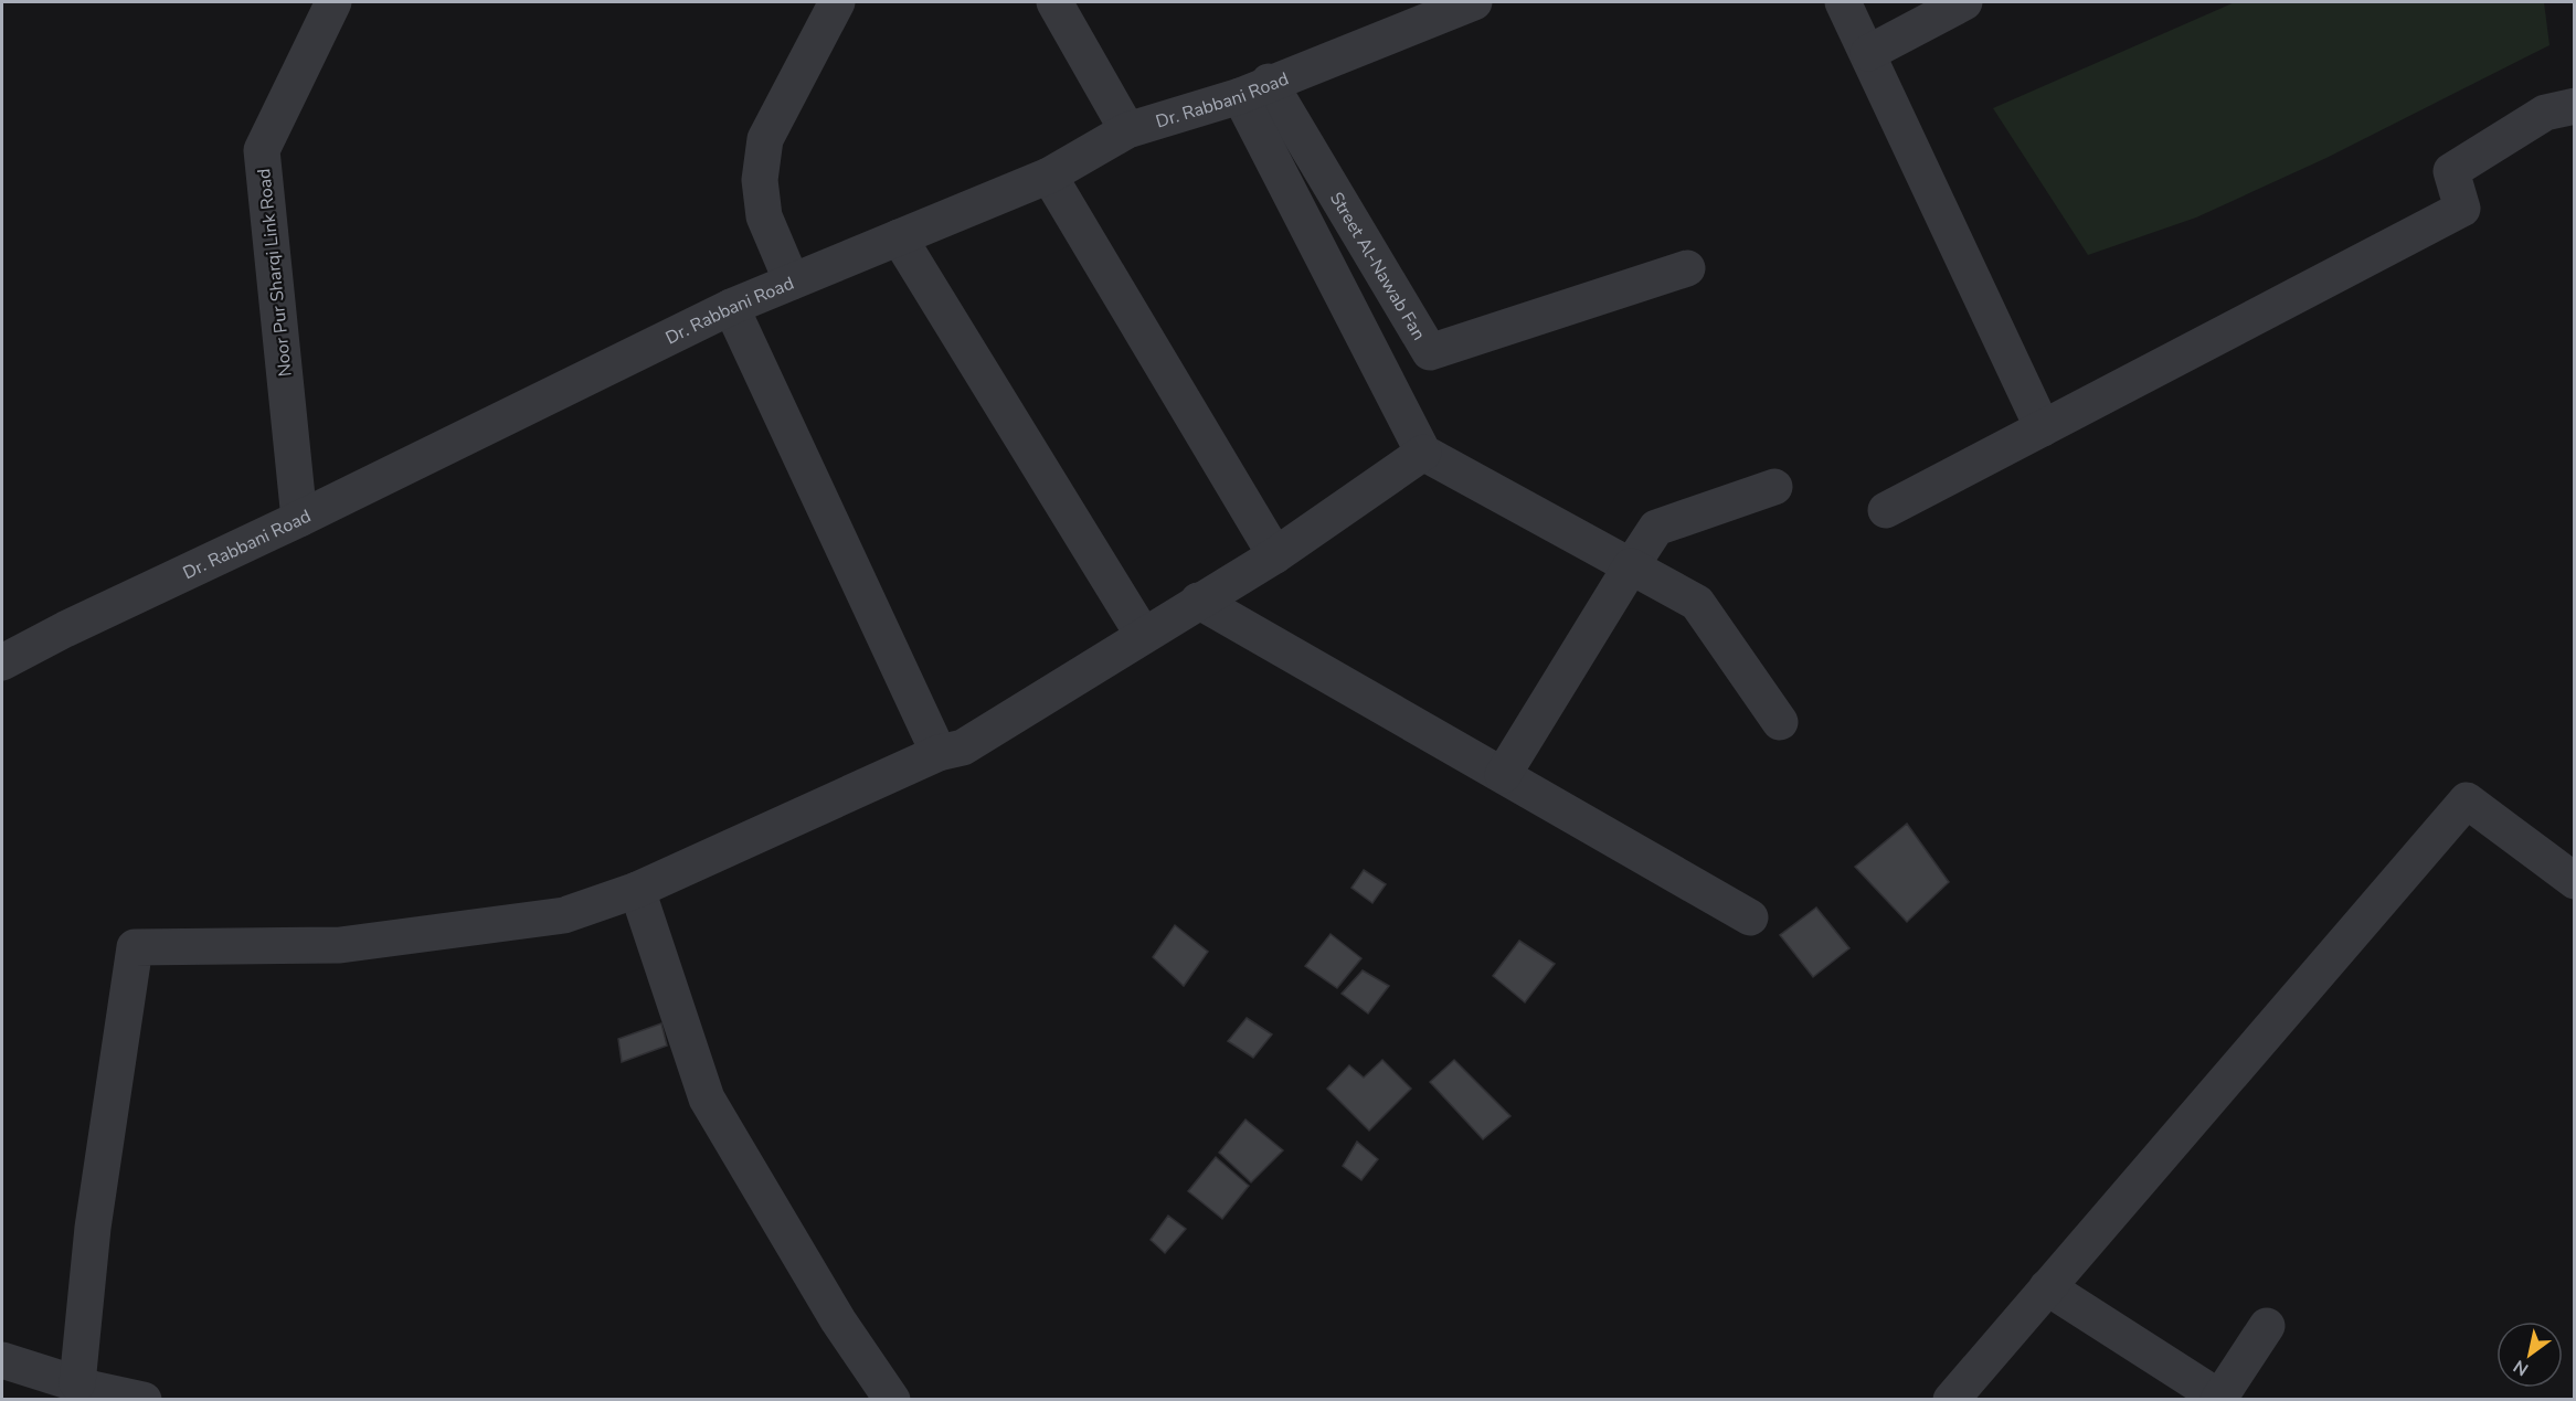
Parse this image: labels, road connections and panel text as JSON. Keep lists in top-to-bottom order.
{
  "streets": {
    "street": ["Dr. Rabbani Road", "Street Al-Nawab Fan", "Noor Pur Sharqi Link Road"]
  },
  "crossings": [
    ["Dr. Rabbani Road", "Street Al-Nawab Fan"],
    ["Dr. Rabbani Road", "Noor Pur Sharqi Link Road"]
  ],
  "north": "bottom left"
}
